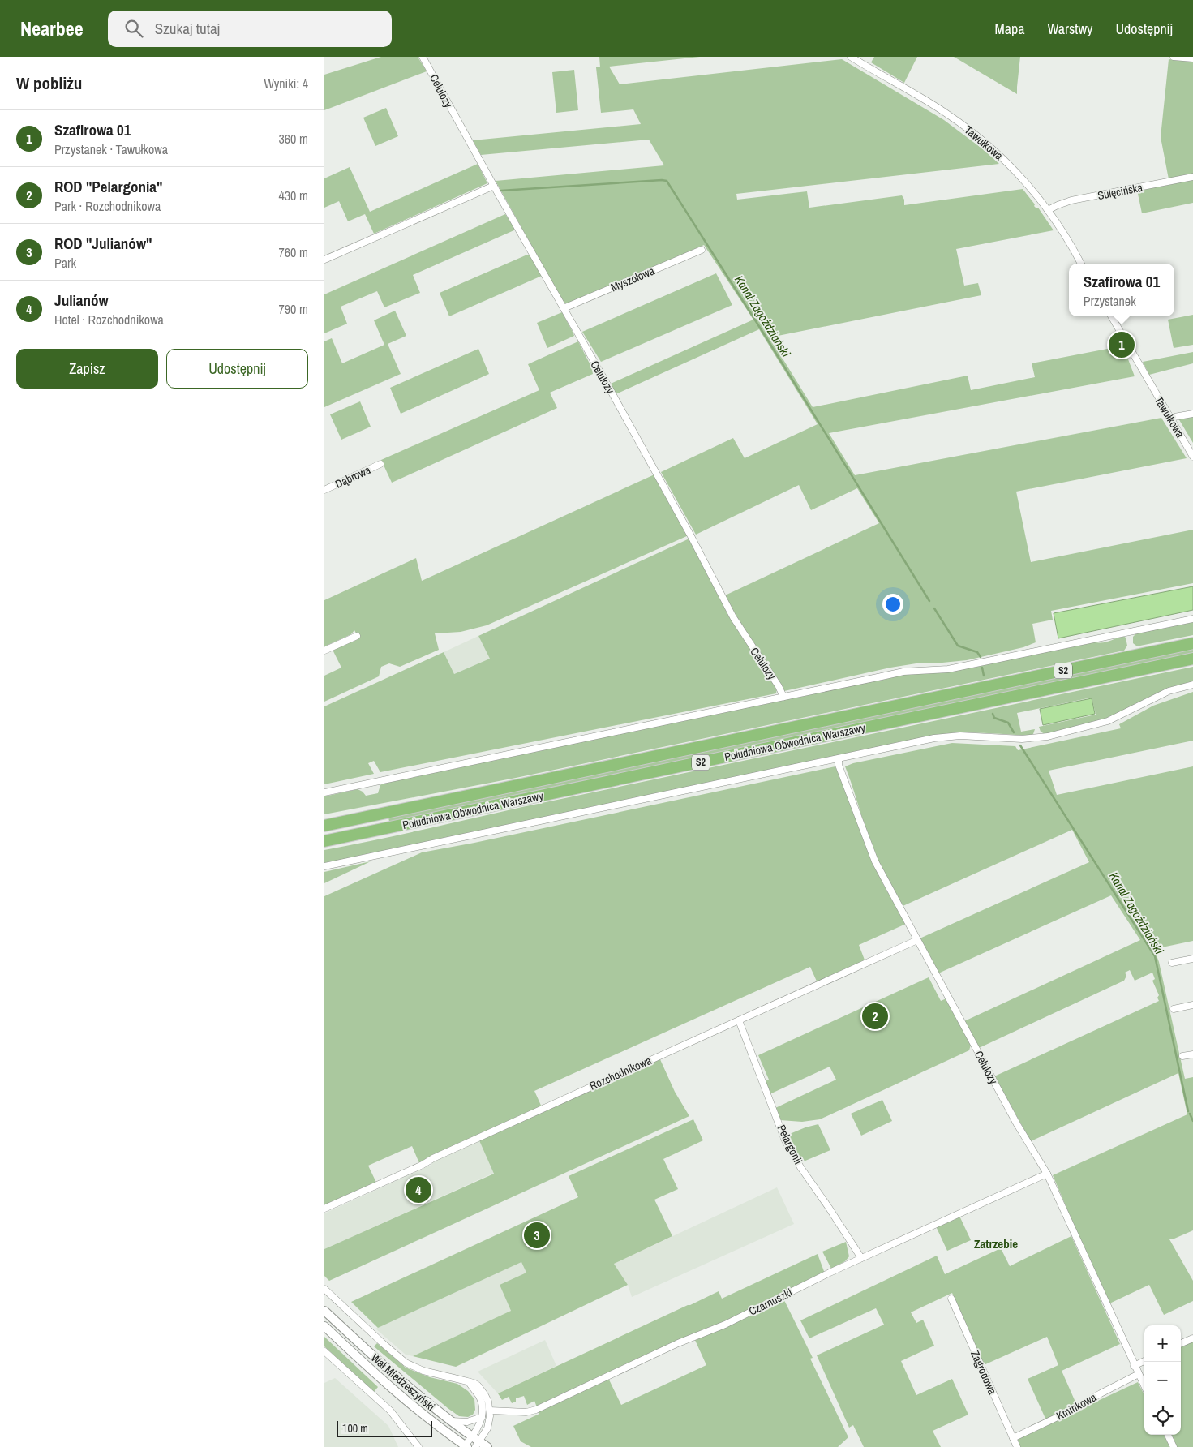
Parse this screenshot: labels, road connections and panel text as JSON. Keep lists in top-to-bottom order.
{
  "streets": {
    "highway": ["S2", "Południowa Obwodnica Warszawy"],
    "main road": ["Wał Miedzeszyński"],
    "street": [
      "Celulozy",
      "Tawułkowa",
      "Sulęcińska",
      "Myszołowa",
      "Dąbrowa",
      "Rozchodnikowa",
      "Pelargonii",
      "Czarnuszki",
      "Zagrodowa",
      "Kminkowa"
    ]
  },
  "crossings": [
    ["Celulozy", "Myszołowa"],
    ["Celulozy", "Rozchodnikowa"],
    ["Celulozy", "Czarnuszki"],
    ["Celulozy", "Kminkowa"],
    ["Tawułkowa", "Sulęcińska"],
    ["Rozchodnikowa", "Pelargonii"],
    ["Pelargonii", "Czarnuszki"],
    ["Zagrodowa", "Kminkowa"]
  ],
  "districts": ["Zatrzebie"],
  "water": ["Kanał Zagoździański"],
  "scale_bar": "100 m",
  "page": {
    "header": "Nearbee",
    "search": "Szukaj tutaj",
    "nav": ["Mapa", "Warstwy", "Udostępnij"],
    "heading": ["W pobliżu", "Wyniki: 4"],
    "list": [
      {
        "mark": "1",
        "name": "Szafirowa 01",
        "note": "Przystanek · Tawułkowa",
        "value": "360 m"
      },
      {
        "mark": "2",
        "name": "ROD \"Pelargonia\"",
        "note": "Park · Rozchodnikowa",
        "value": "430 m"
      },
      {
        "mark": "3",
        "name": "ROD \"Julianów\"",
        "note": "Park",
        "value": "760 m"
      },
      {
        "mark": "4",
        "name": "Julianów",
        "note": "Hotel · Rozchodnikowa",
        "value": "790 m"
      }
    ],
    "popup": ["Szafirowa 01", "Przystanek"],
    "pins": [
      "1",
      "2",
      "4",
      "3"
    ],
    "buttons": ["Zapisz", "Udostępnij"],
    "map_buttons": ["+", "−"],
    "scale": "100 m"
  }
}
